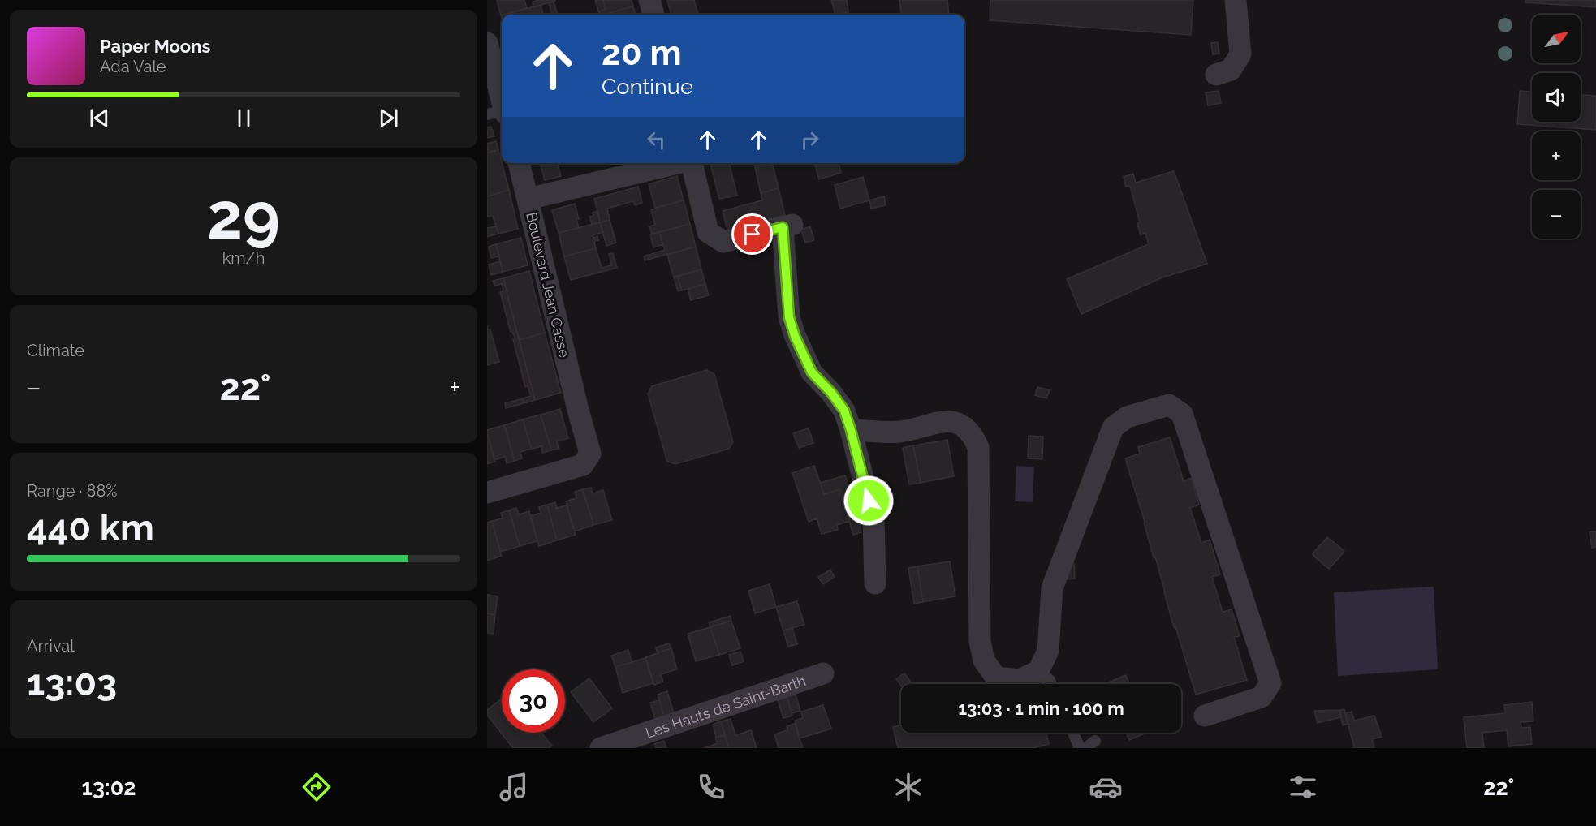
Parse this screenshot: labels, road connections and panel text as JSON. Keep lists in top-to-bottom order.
{
  "streets": {
    "street": ["Boulevard Jean Casse", "Les Hauts de Saint-Barth"]
  },
  "north": "top right",
  "page": {
    "map_buttons": ["+", "−"],
    "turn": ["20 m", "Continue"],
    "song": ["Paper Moons", "Ada Vale"],
    "tile": [
      ["29", "km/h"],
      "Climate",
      ["Range · 88%", "440 km"],
      ["Arrival", "13:03"]
    ],
    "heat": ["−", "22°", "+"],
    "limit": "30",
    "trip": "13:03 · 1 min · 100 m",
    "tabs": ["13:02", "22°"]
  }
}
